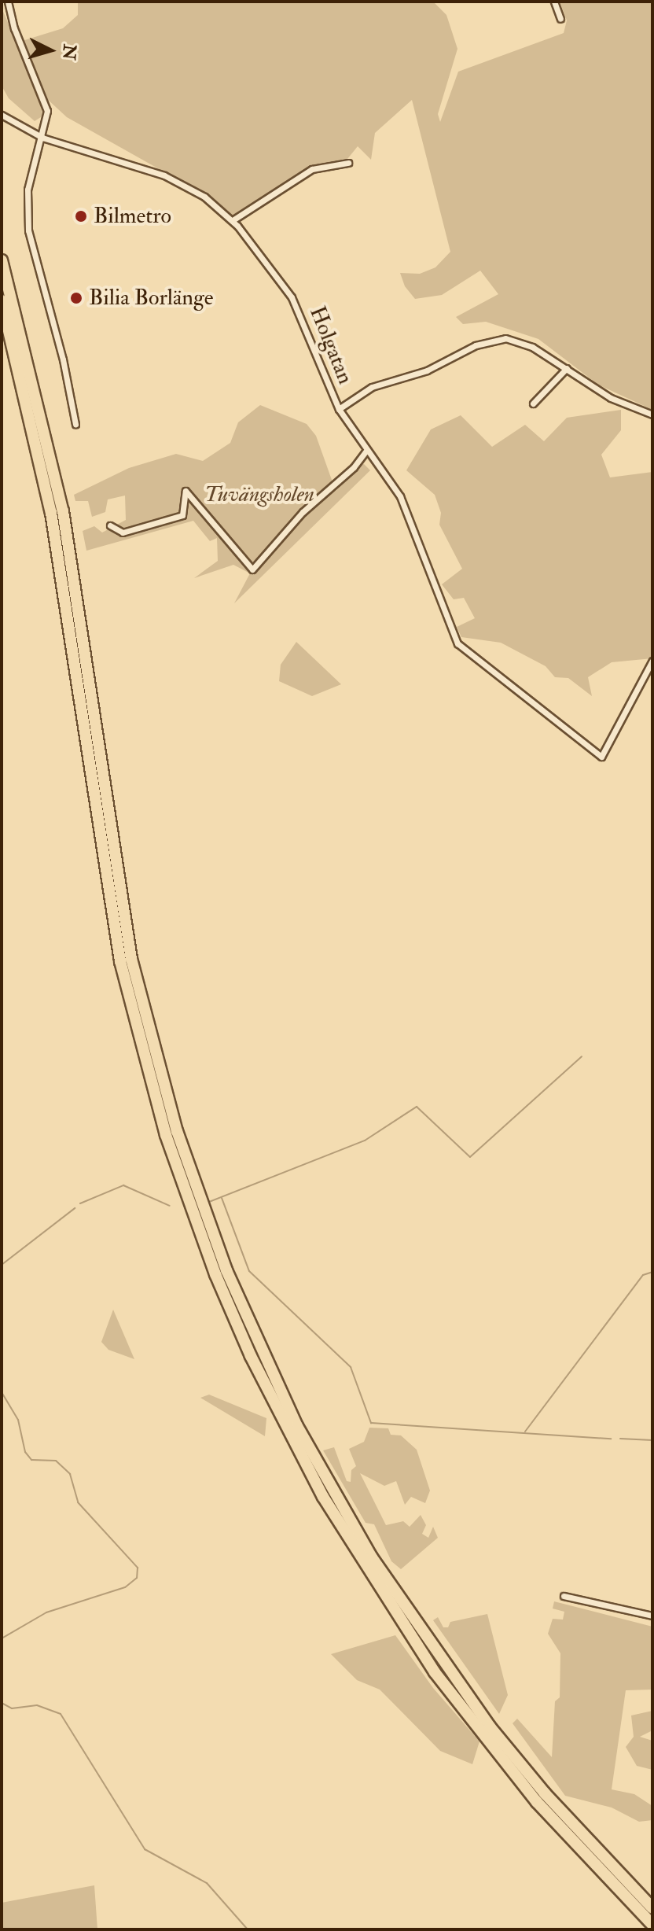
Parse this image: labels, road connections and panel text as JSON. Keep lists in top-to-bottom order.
{
  "streets": {
    "street": ["Holgatan"]
  },
  "parks": ["Tuvängsholen"],
  "places": ["Bilmetro", "Bilia Borlänge"],
  "north": "right"
}
